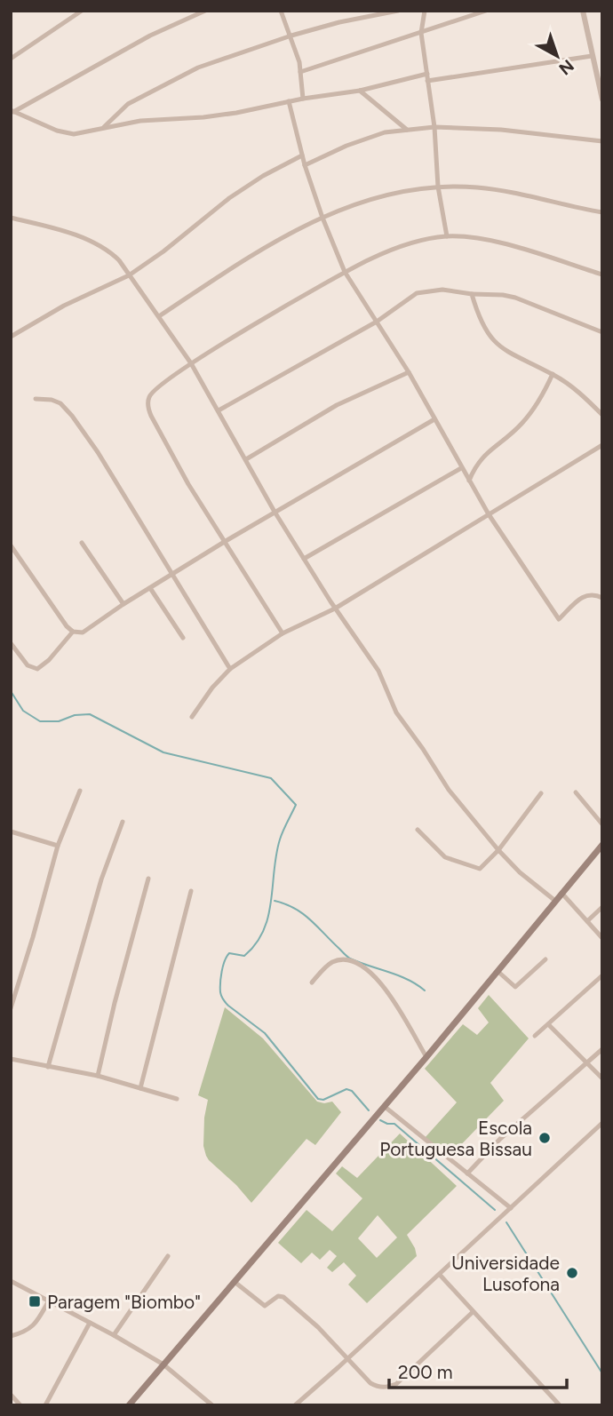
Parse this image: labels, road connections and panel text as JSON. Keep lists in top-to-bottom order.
{
  "places": {
    "other": ["Escola Portuguesa Bissau", "Universidade Lusofona"],
    "transit": ["Paragem \"Biombo\""]
  },
  "scale_bar": "200 m",
  "north": "bottom right"
}
